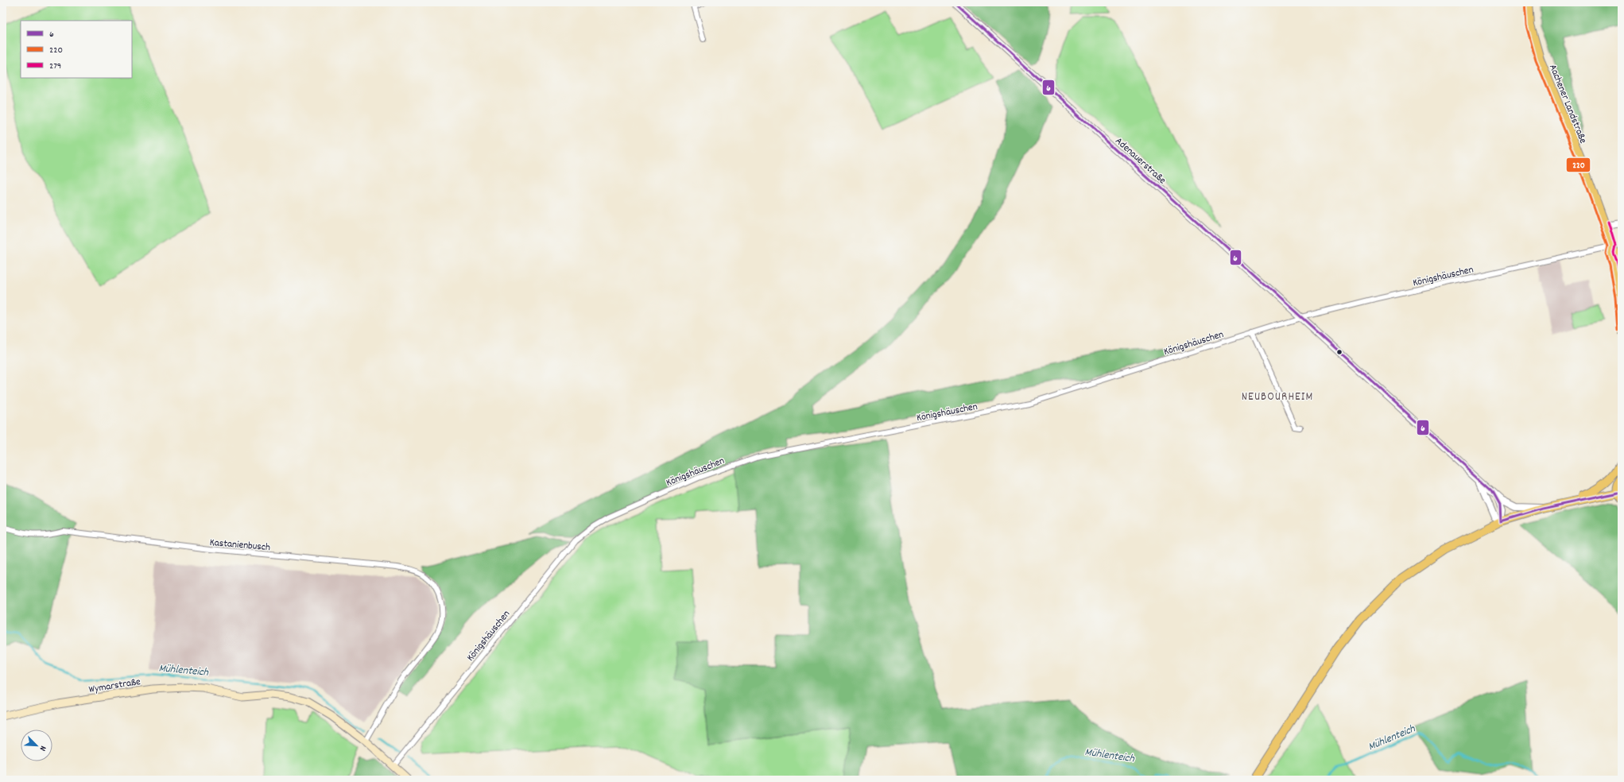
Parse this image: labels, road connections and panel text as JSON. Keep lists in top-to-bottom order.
{
  "streets": {
    "main road": ["Aachener Landstraße", "Wymarstraße"],
    "street": ["Adenauerstraße", "Königshäuschen", "Kastanienbusch"]
  },
  "crossings": [
    ["Aachener Landstraße", "Königshäuschen"],
    ["Adenauerstraße", "Königshäuschen"],
    ["Königshäuschen", "Wymarstraße"],
    ["Kastanienbusch", "Wymarstraße"]
  ],
  "districts": ["NEUBOURHEIM"],
  "water": ["Mühlenteich"],
  "lines": ["transit line 6", "transit line 220", "transit line 279"],
  "legend": ["6", "220", "279"],
  "north": "bottom right"
}
